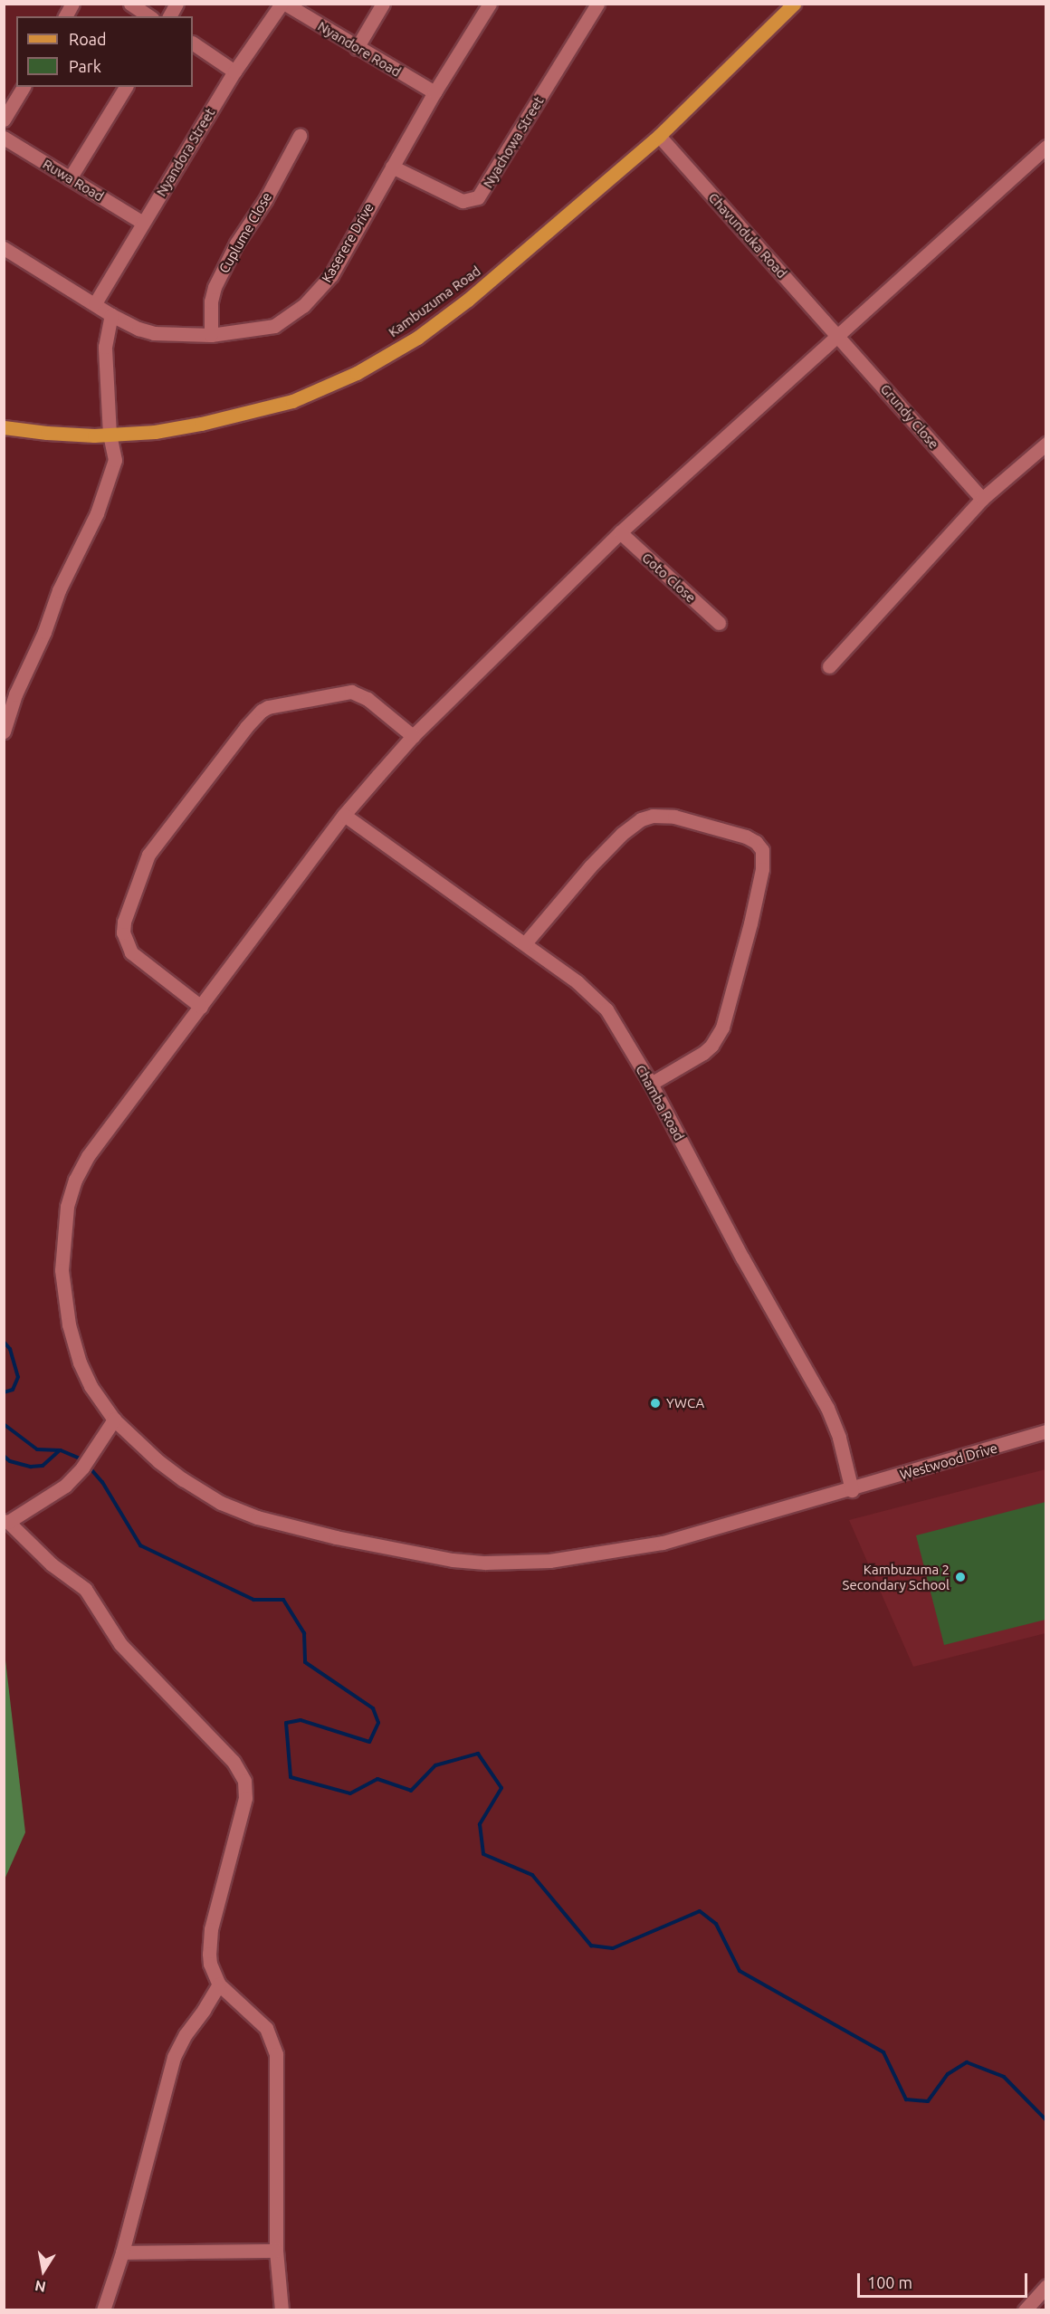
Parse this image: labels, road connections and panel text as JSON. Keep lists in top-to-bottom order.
{
  "streets": {
    "main road": ["Kambuzuma Road"],
    "street": [
      "Nyandore Road",
      "Nyachowa Street",
      "Nyandora Street",
      "Ruwa Road",
      "Cuplume Close",
      "Chavunduka Road",
      "Kaserere Drive",
      "Grundy Close",
      "Goto Close",
      "Chamba Road",
      "Westwood Drive"
    ]
  },
  "crossings": [
    ["Nyandore Road", "Nyandora Street"],
    ["Nyandore Road", "Kaserere Drive"],
    ["Nyachowa Street", "Kaserere Drive"],
    ["Nyandora Street", "Ruwa Road"],
    ["Nyandora Street", "Kaserere Drive"],
    ["Cuplume Close", "Kaserere Drive"],
    ["Chavunduka Road", "Kambuzuma Road"],
    ["Chavunduka Road", "Grundy Close"],
    ["Chavunduka Road", "Westwood Drive"],
    ["Grundy Close", "Westwood Drive"],
    ["Goto Close", "Westwood Drive"],
    ["Chamba Road", "Westwood Drive"]
  ],
  "places": ["YWCA", "Kambuzuma 2 Secondary School"],
  "legend": ["Road", "Park"],
  "scale_bar": "100 m",
  "north": "bottom"
}
